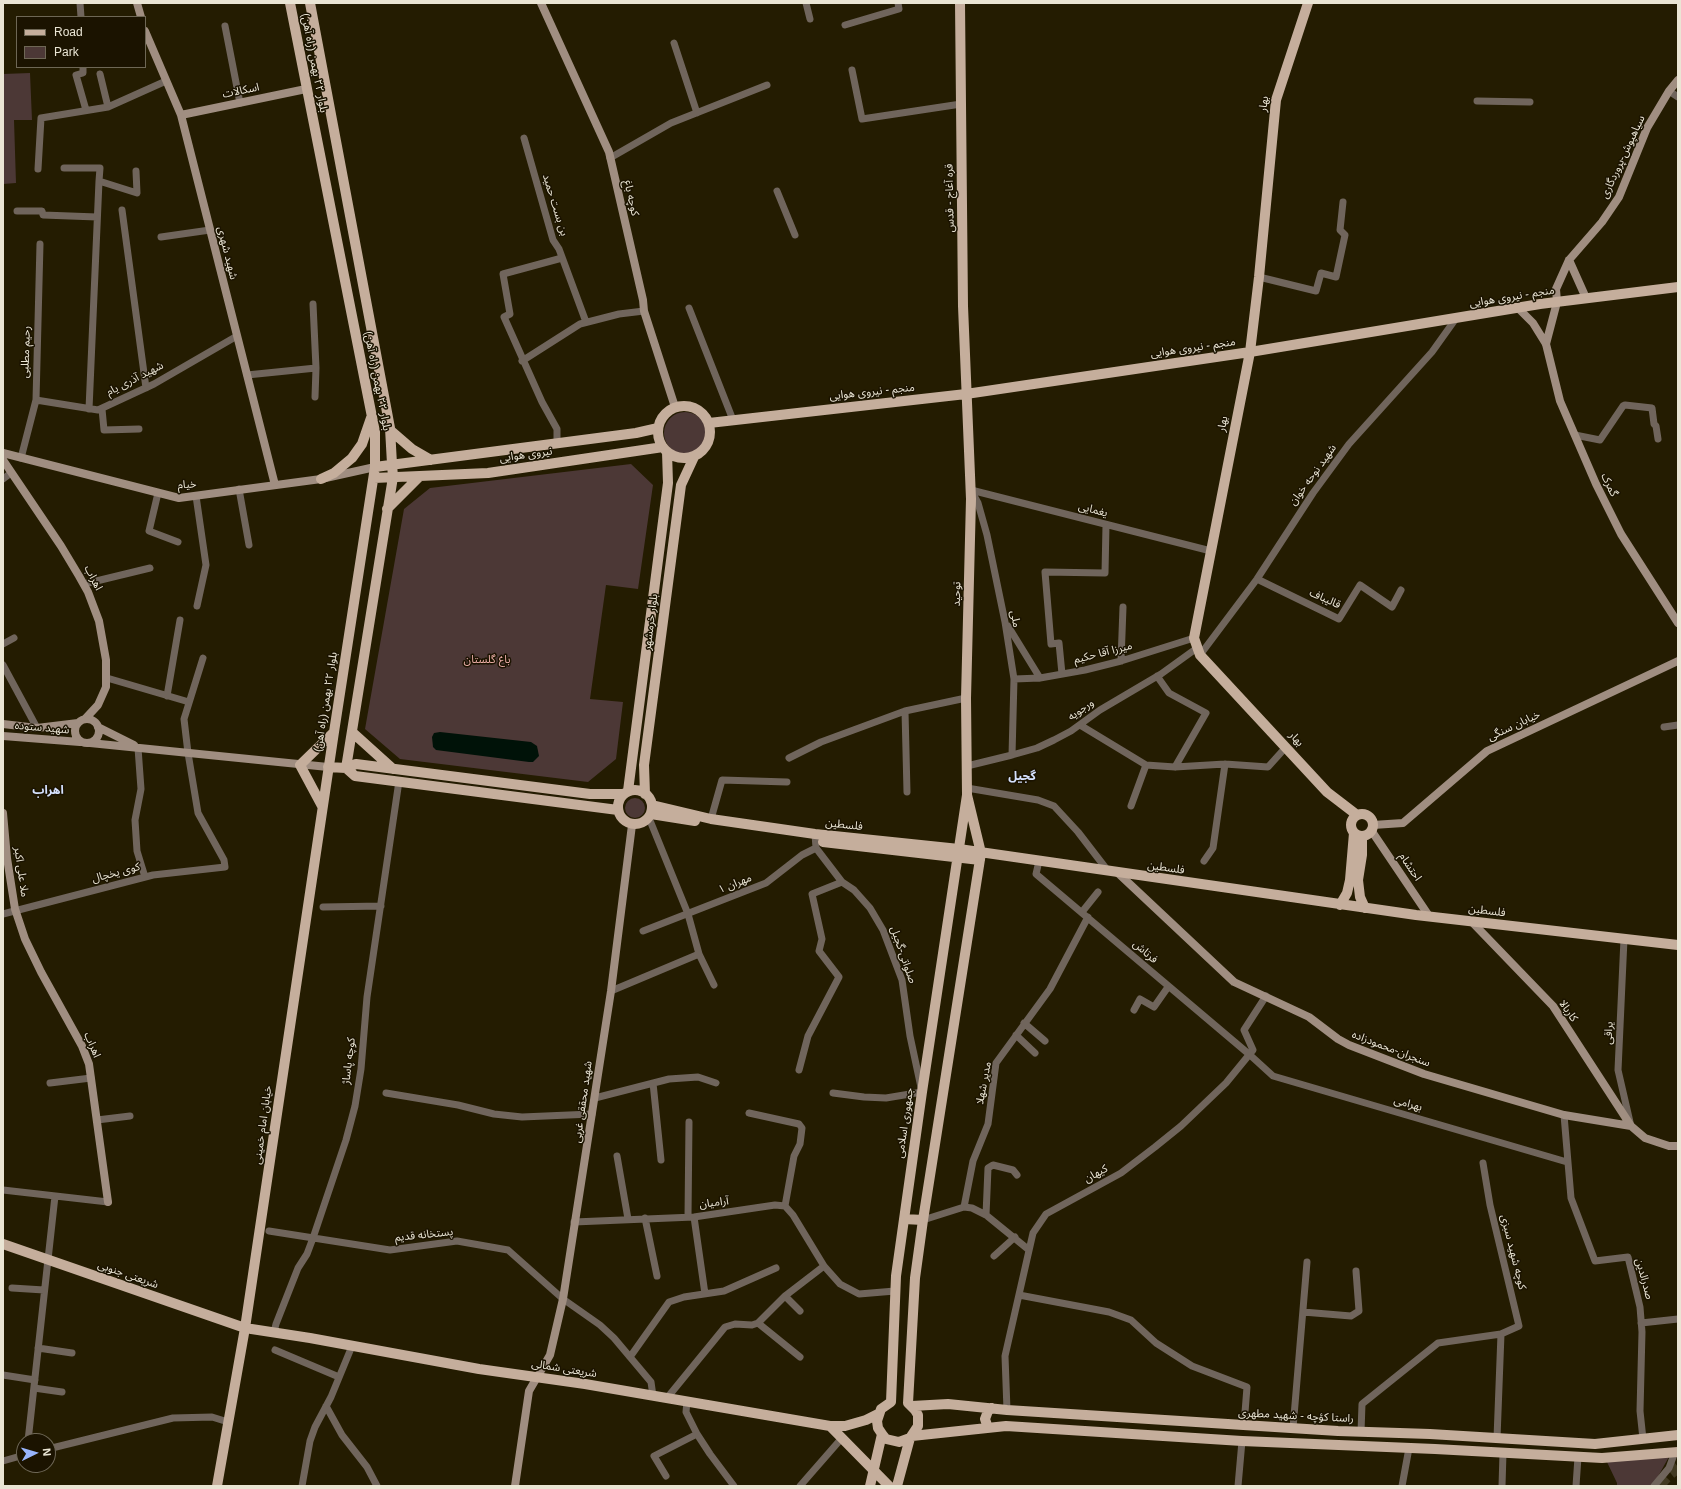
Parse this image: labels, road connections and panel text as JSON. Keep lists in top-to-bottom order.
{
  "streets": {
    "main road": [
      "بلوار ۲۲ بهمن (راه آهن)",
      "بهار",
      "قره آغاج - قدس",
      "منجم - نیروی هوایی",
      "نیروی هوایی",
      "توحید",
      "بلوار خرمشهر",
      "فلسطین",
      "جمهوری اسلامی",
      "خیابان امام خمینی",
      "شریعتی جنوبی",
      "شریعتی شمالی",
      "راستا کؤچه - شهید مطهری"
    ],
    "street": [
      "اسکالات",
      "سیاهپوش-پروردگاری",
      "کوچه باغ",
      "بن بست حمید",
      "شهید شهری",
      "رحیم مطلبی",
      "شهید آذری یام",
      "شهید نوحه خوان",
      "خیام",
      "گمرک",
      "یغمایی",
      "اهراب",
      "قالیباف",
      "ملی",
      "میرزا آقا حکیم",
      "ورجویه",
      "خیابان سنگی",
      "شهید ستوده",
      "احتشام",
      "ملا علی اکبر",
      "کوی یخچال",
      "مهران ۱",
      "فرتاش",
      "صلواتی-گجیل",
      "کاربالا",
      "یراقی",
      "سنجران-محمودزاده",
      "کوچه پاساژ",
      "مدیر شهلا",
      "شهید محققی غربی",
      "بهرامی",
      "کیهان",
      "آرامیان",
      "پستخانه قدیم",
      "کوچه شهید سبزی",
      "صدرالدین"
    ]
  },
  "crossings": [
    ["بلوار ۲۲ بهمن (راه آهن)", "اسکالات"],
    ["بلوار ۲۲ بهمن (راه آهن)", "نیروی هوایی"],
    ["بلوار ۲۲ بهمن (راه آهن)", "خیام"],
    ["بلوار ۲۲ بهمن (راه آهن)", "خیابان امام خمینی"],
    ["اسکالات", "شهید شهری"],
    ["بهار", "منجم - نیروی هوایی"],
    ["بهار", "شهید نوحه خوان"],
    ["بهار", "یغمایی"],
    ["بهار", "میرزا آقا حکیم"],
    ["بهار", "ورجویه"],
    ["بهار", "خیابان سنگی"],
    ["بهار", "احتشام"],
    ["سیاهپوش-پروردگاری", "منجم - نیروی هوایی"],
    ["سیاهپوش-پروردگاری", "گمرک"],
    ["کوچه باغ", "منجم - نیروی هوایی"],
    ["کوچه باغ", "نیروی هوایی"],
    ["کوچه باغ", "بلوار خرمشهر"],
    ["قره آغاج - قدس", "منجم - نیروی هوایی"],
    ["قره آغاج - قدس", "توحید"],
    ["شهید شهری", "شهید آذری یام"],
    ["شهید شهری", "خیام"],
    ["منجم - نیروی هوایی", "نیروی هوایی"],
    ["منجم - نیروی هوایی", "شهید نوحه خوان"],
    ["منجم - نیروی هوایی", "گمرک"],
    ["منجم - نیروی هوایی", "توحید"],
    ["منجم - نیروی هوایی", "بلوار خرمشهر"],
    ["رحیم مطلبی", "شهید آذری یام"],
    ["رحیم مطلبی", "خیام"],
    ["نیروی هوایی", "خیام"],
    ["نیروی هوایی", "بلوار خرمشهر"],
    ["شهید نوحه خوان", "قالیباف"],
    ["شهید نوحه خوان", "میرزا آقا حکیم"],
    ["شهید نوحه خوان", "ورجویه"],
    ["یغمایی", "توحید"],
    ["یغمایی", "ملی"],
    ["اهراب", "شهید ستوده"],
    ["اهراب", "ملا علی اکبر"],
    ["اهراب", "کوی یخچال"],
    ["توحید", "ملی"],
    ["توحید", "ورجویه"],
    ["توحید", "جمهوری اسلامی"],
    ["ملی", "میرزا آقا حکیم"],
    ["ملی", "ورجویه"],
    ["بلوار خرمشهر", "فلسطین"],
    ["بلوار خرمشهر", "شهید محققی غربی"],
    ["میرزا آقا حکیم", "ورجویه"],
    ["خیابان سنگی", "احتشام"],
    ["فلسطین", "احتشام"],
    ["فلسطین", "مهران ۱"],
    ["فلسطین", "فرتاش"],
    ["فلسطین", "صلواتی-گجیل"],
    ["فلسطین", "کاربالا"],
    ["فلسطین", "یراقی"],
    ["فلسطین", "سنجران-محمودزاده"],
    ["فلسطین", "شهید محققی غربی"],
    ["فلسطین", "جمهوری اسلامی"],
    ["ملا علی اکبر", "کوی یخچال"],
    ["مهران ۱", "صلواتی-گجیل"],
    ["فرتاش", "مدیر شهلا"],
    ["فرتاش", "بهرامی"],
    ["فرتاش", "کیهان"],
    ["صلواتی-گجیل", "جمهوری اسلامی"],
    ["کاربالا", "یراقی"],
    ["کاربالا", "سنجران-محمودزاده"],
    ["یراقی", "سنجران-محمودزاده"],
    ["سنجران-محمودزاده", "صدرالدین"],
    ["کوچه پاساژ", "پستخانه قدیم"],
    ["کوچه پاساژ", "شریعتی شمالی"],
    ["شهید محققی غربی", "آرامیان"],
    ["شهید محققی غربی", "پستخانه قدیم"],
    ["شهید محققی غربی", "شریعتی شمالی"],
    ["بهرامی", "کیهان"],
    ["بهرامی", "صدرالدین"],
    ["جمهوری اسلامی", "شریعتی شمالی"],
    ["خیابان امام خمینی", "شریعتی جنوبی"],
    ["خیابان امام خمینی", "شریعتی شمالی"],
    ["کیهان", "راستا کؤچه - شهید مطهری"],
    ["پستخانه قدیم", "شریعتی شمالی"],
    ["کوچه شهید سبزی", "راستا کؤچه - شهید مطهری"],
    ["شریعتی جنوبی", "شریعتی شمالی"],
    ["صدرالدین", "راستا کؤچه - شهید مطهری"]
  ],
  "districts": ["گجیل", "اهراب"],
  "parks": ["باغ گلستان"],
  "legend": ["Road", "Park"],
  "north": "right"
}
